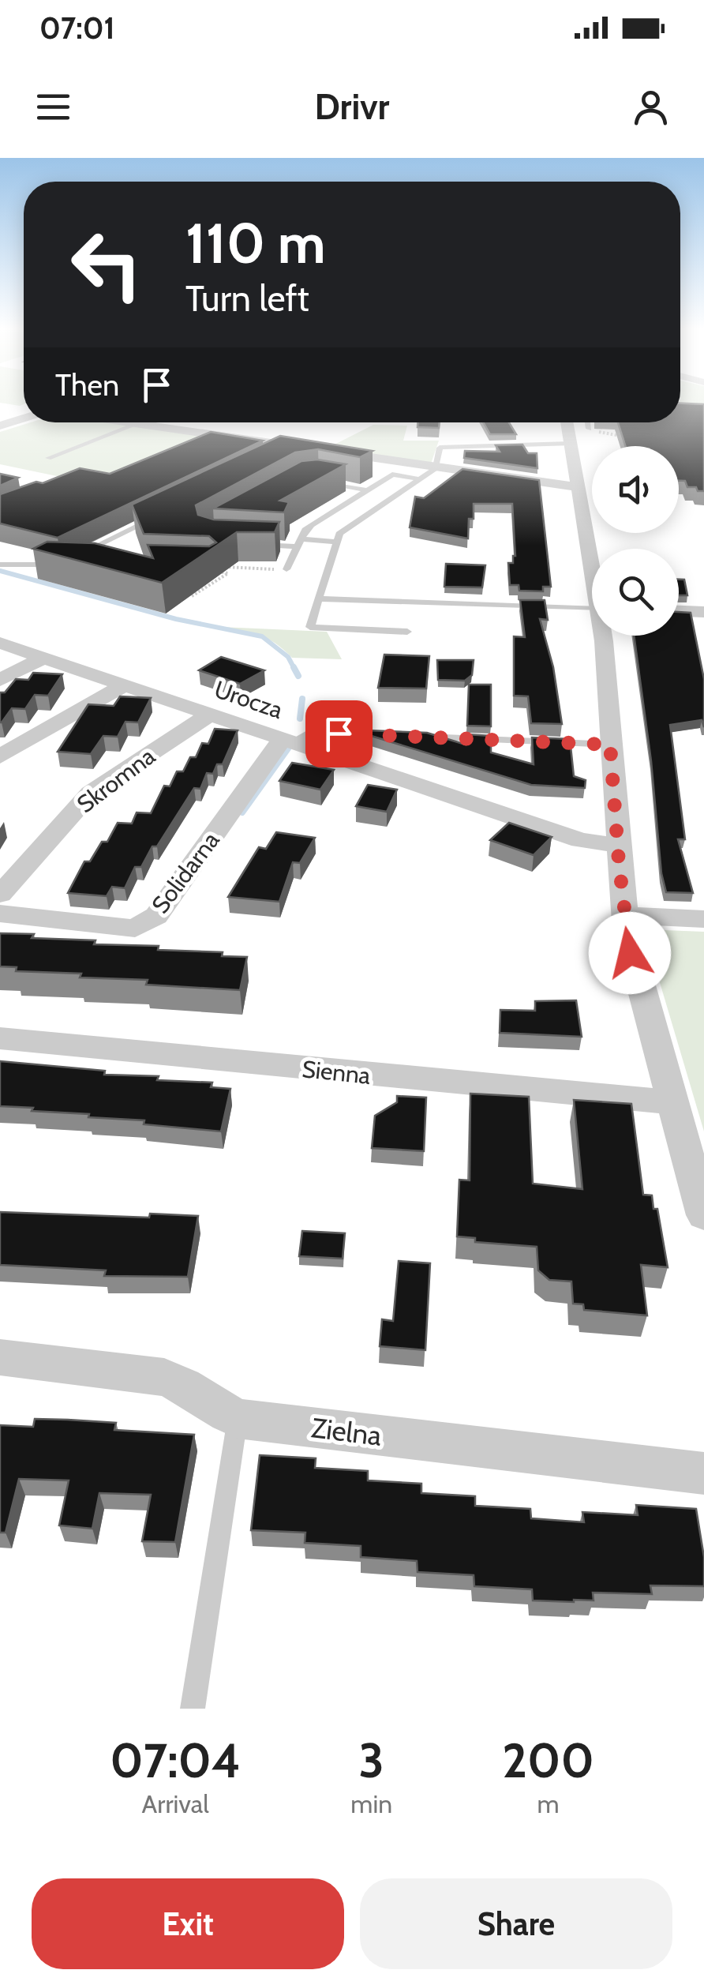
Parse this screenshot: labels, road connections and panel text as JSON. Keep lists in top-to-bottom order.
{
  "streets": {
    "street": [
      "Urocza",
      "Skromna",
      "Solidarna",
      "Sienna",
      "Zielna"
    ]
  },
  "crossings": [
    ["Urocza", "Skromna"],
    ["Urocza", "Solidarna"]
  ],
  "page": {
    "status": "07:01",
    "header": "Drivr",
    "turn": ["110 m", "Turn left"],
    "then": "Then",
    "eta": [
      "07:04",
      "Arrival",
      "3",
      "min",
      "200",
      "m"
    ],
    "buttons": ["Exit", "Share"]
  }
}
